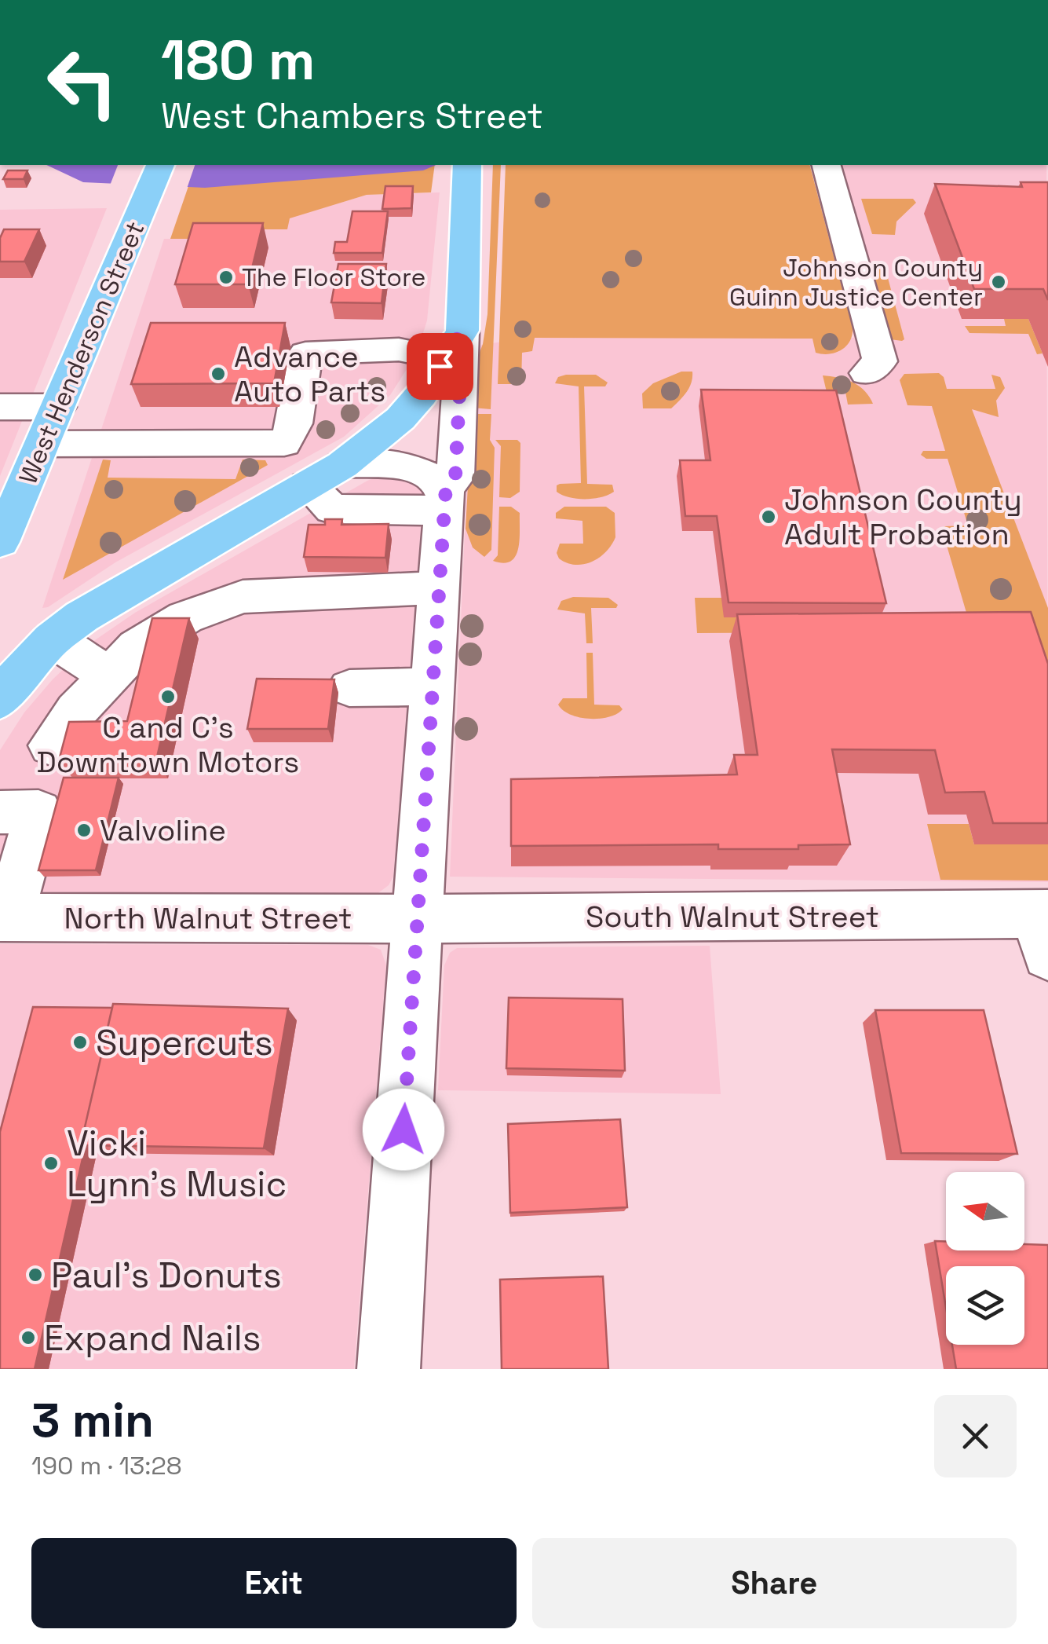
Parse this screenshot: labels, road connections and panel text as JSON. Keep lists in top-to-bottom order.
{
  "streets": {
    "main road": ["West Henderson Street"],
    "street": ["South Walnut Street", "North Walnut Street"]
  },
  "crossings": [
    ["South Walnut Street", "North Walnut Street"]
  ],
  "places": [
    "The Floor Store",
    "Johnson County Guinn Justice Center",
    "Advance Auto Parts",
    "Johnson County Adult Probation",
    "C and C's Downtown Motors",
    "Valvoline",
    "Supercuts",
    "Vicki Lynn's Music",
    "Paul's Donuts",
    "Expand Nails"
  ],
  "north": "left",
  "page": {
    "turn": ["180 m", "West Chambers Street"],
    "heading": ["3 min", "190 m · 13:28"],
    "buttons": ["Exit", "Share"]
  }
}
